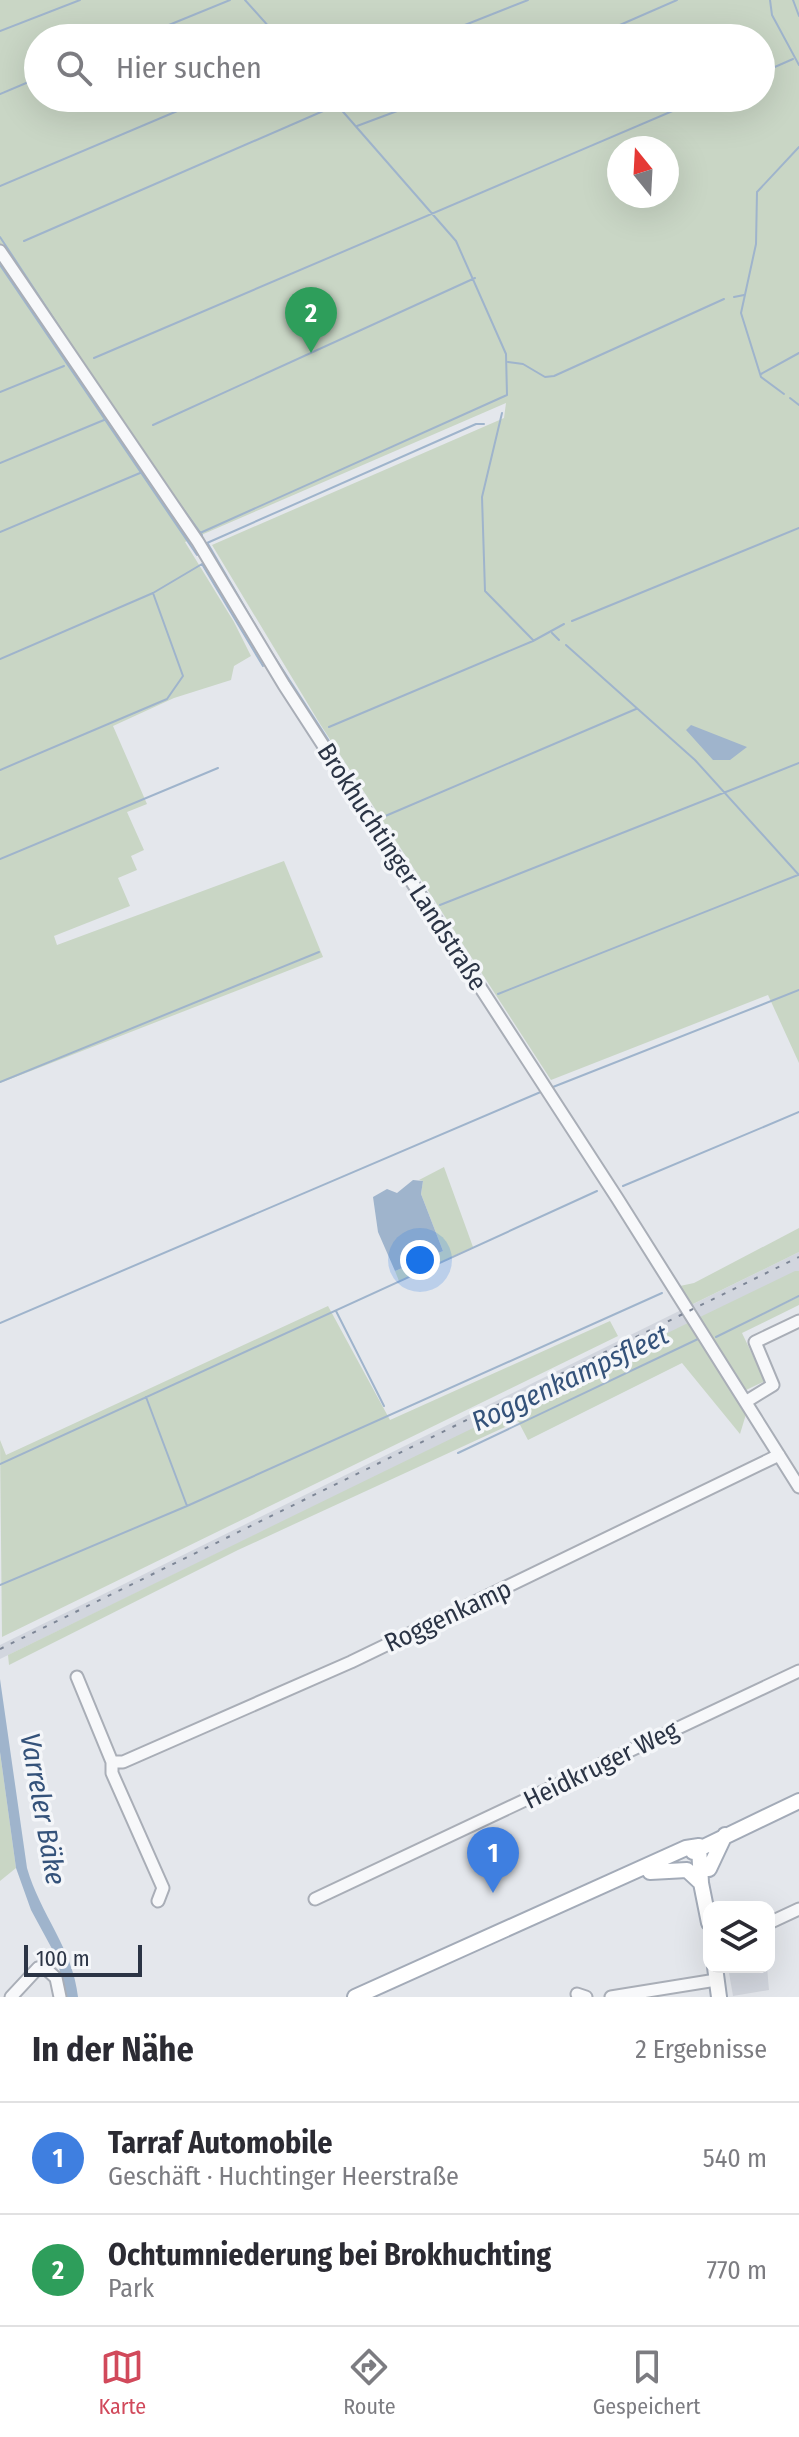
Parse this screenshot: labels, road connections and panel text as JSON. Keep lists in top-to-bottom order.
{
  "streets": {
    "street": ["Brokhuchtinger Landstraße", "Roggenkamp", "Heidkruger Weg"]
  },
  "crossings": [
    ["Brokhuchtinger Landstraße", "Roggenkamp"]
  ],
  "water": ["Roggenkampsfleet", "Varreler Bäke"],
  "scale_bar": "100 m",
  "north": "top",
  "page": {
    "search": "Hier suchen",
    "pins": ["2", "1"],
    "scale": "100 m",
    "heading": ["In der Nähe", "2 Ergebnisse"],
    "list": [
      {
        "mark": "1",
        "name": "Tarraf Automobile",
        "note": "Geschäft · Huchtinger Heerstraße",
        "value": "540 m"
      },
      {
        "mark": "2",
        "name": "Ochtumniederung bei Brokhuchting",
        "note": "Park",
        "value": "770 m"
      }
    ],
    "nav": ["Karte", "Route", "Gespeichert"]
  }
}
